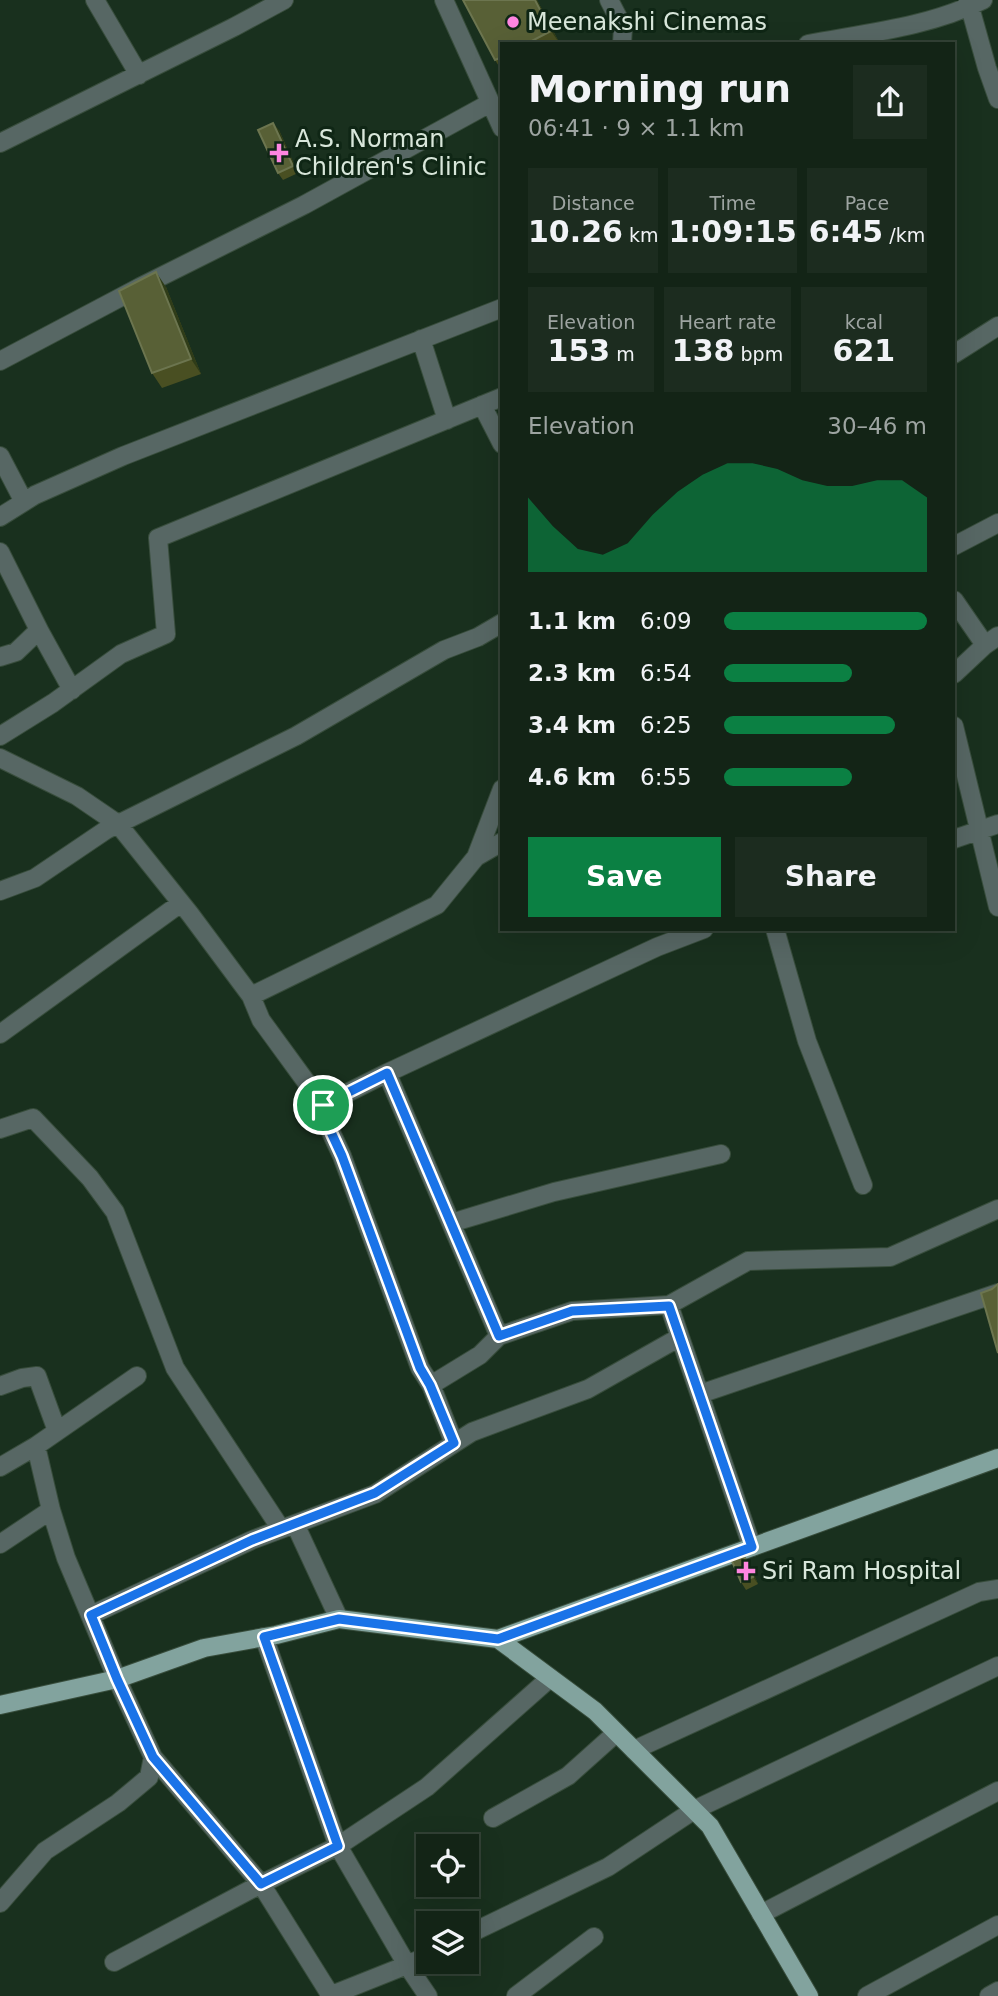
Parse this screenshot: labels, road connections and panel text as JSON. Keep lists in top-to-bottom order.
{
  "places": {
    "other": ["Meenakshi Cinemas"],
    "health": ["A.S. Norman Children's Clinic", "Sri Ram Hospital"]
  },
  "page": {
    "heading": ["Morning run", "06:41 · 9 × 1.1 km"],
    "stats": [
      ["Distance", "10.26 km"],
      ["Time", "1:09:15"],
      ["Pace", "6:45 /km"],
      ["Elevation", "153 m"],
      ["Heart rate", "138 bpm"],
      ["kcal", "621"]
    ],
    "chart": ["Elevation", "30–46 m"],
    "list": [
      {
        "name": "1.1 km",
        "note": "6:09"
      },
      {
        "name": "2.3 km",
        "note": "6:54"
      },
      {
        "name": "3.4 km",
        "note": "6:25"
      },
      {
        "name": "4.6 km",
        "note": "6:55"
      }
    ],
    "buttons": ["Save", "Share"]
  }
}
